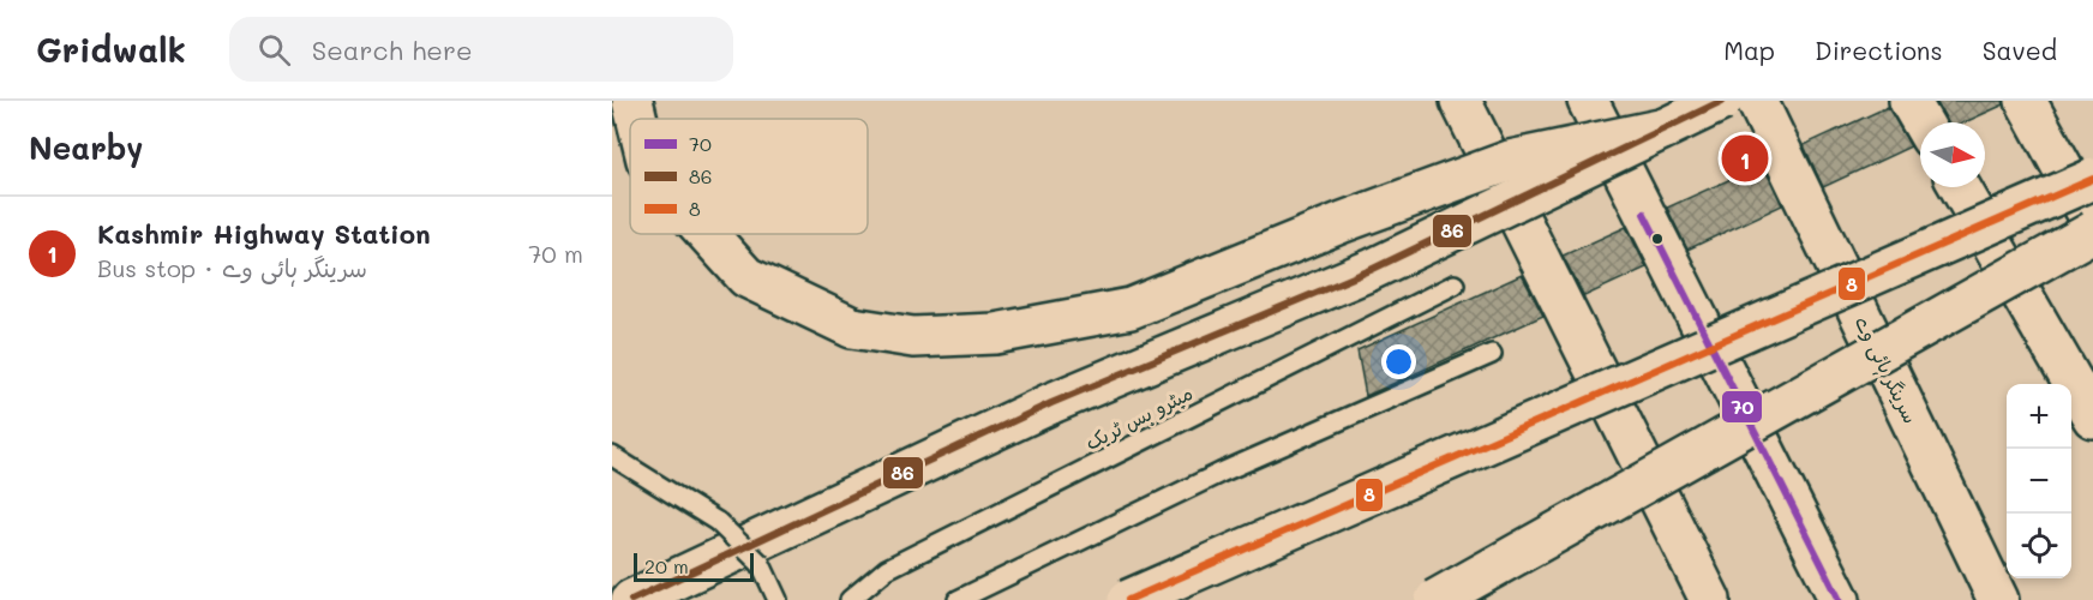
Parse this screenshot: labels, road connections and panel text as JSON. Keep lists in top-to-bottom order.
{
  "streets": {
    "main road": ["سرینگر ہائی وے"],
    "lane": ["میٹرو بس ٹریک"]
  },
  "lines": ["transit line 86", "transit line 8", "transit line 70"],
  "legend": ["70", "86", "8"],
  "scale_bar": "20 m",
  "north": "right",
  "page": {
    "header": "Gridwalk",
    "search": "Search here",
    "nav": ["Map", "Directions", "Saved"],
    "heading": "Nearby",
    "pins": "1",
    "list": [
      {
        "mark": "1",
        "name": "Kashmir Highway Station",
        "note": "Bus stop · سرینگر ہائی وے",
        "value": "70 m"
      }
    ],
    "map_buttons": ["+", "−"],
    "scale": "20 m"
  }
}
